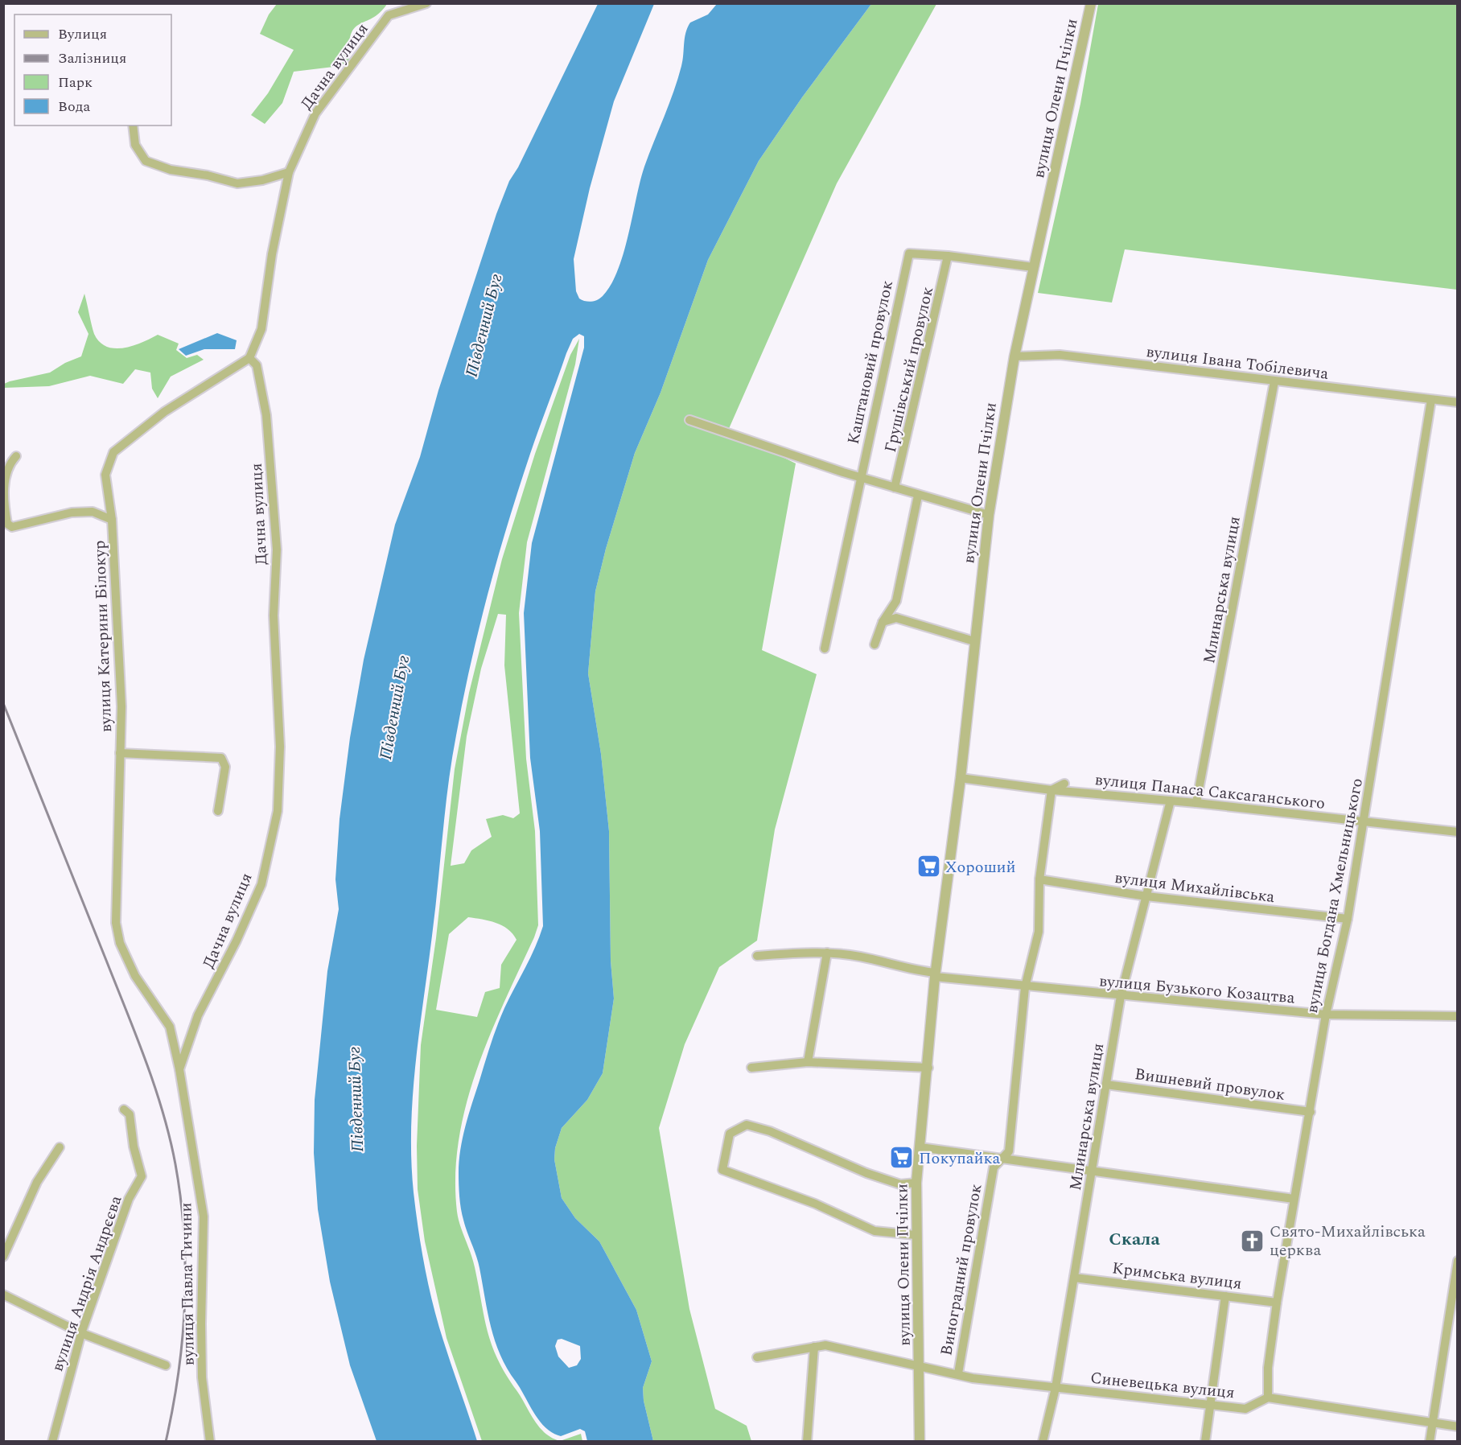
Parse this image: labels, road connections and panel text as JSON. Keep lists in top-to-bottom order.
{
  "streets": {
    "street": [
      "Дачна вулиця",
      "вулиця Олени Пчілки",
      "Каштановий провулок",
      "вулиця Івана Тобілевича",
      "Грушівський провулок",
      "Млинарська вулиця",
      "вулиця Катерини Білокур",
      "вулиця Панаса Саксаганського",
      "вулиця Михайлівська",
      "вулиця Богдана Хмельницького",
      "вулиця Бузького Козацтва",
      "Вишневий провулок",
      "Виноградний провулок",
      "Кримська вулиця",
      "вулиця Андрія Андрєєва",
      "вулиця Павла Тичини",
      "Синевецька вулиця"
    ]
  },
  "crossings": [
    ["Дачна вулиця", "вулиця Катерини Білокур"],
    ["Дачна вулиця", "вулиця Павла Тичини"],
    ["вулиця Олени Пчілки", "вулиця Івана Тобілевича"],
    ["вулиця Олени Пчілки", "вулиця Панаса Саксаганського"],
    ["вулиця Олени Пчілки", "вулиця Бузького Козацтва"],
    ["вулиця Олени Пчілки", "Синевецька вулиця"],
    ["Каштановий провулок", "Грушівський провулок"],
    ["вулиця Івана Тобілевича", "Млинарська вулиця"],
    ["вулиця Івана Тобілевича", "вулиця Богдана Хмельницького"],
    ["Млинарська вулиця", "вулиця Панаса Саксаганського"],
    ["Млинарська вулиця", "вулиця Михайлівська"],
    ["Млинарська вулиця", "вулиця Бузького Козацтва"],
    ["Млинарська вулиця", "Вишневий провулок"],
    ["Млинарська вулиця", "Кримська вулиця"],
    ["Млинарська вулиця", "Синевецька вулиця"],
    ["вулиця Катерини Білокур", "вулиця Павла Тичини"],
    ["вулиця Панаса Саксаганського", "вулиця Богдана Хмельницького"],
    ["вулиця Панаса Саксаганського", "Виноградний провулок"],
    ["вулиця Михайлівська", "вулиця Богдана Хмельницького"],
    ["вулиця Михайлівська", "Виноградний провулок"],
    ["вулиця Богдана Хмельницького", "вулиця Бузького Козацтва"],
    ["вулиця Богдана Хмельницького", "Вишневий провулок"],
    ["вулиця Богдана Хмельницького", "Кримська вулиця"],
    ["вулиця Богдана Хмельницького", "Синевецька вулиця"],
    ["вулиця Бузького Козацтва", "Виноградний провулок"],
    ["Виноградний провулок", "Синевецька вулиця"]
  ],
  "districts": ["Скала"],
  "water": ["Південний Буг"],
  "places": {
    "supermarket": ["Хороший", "Покупайка"],
    "church": ["Свято-Михайлівська церква"]
  },
  "legend": [
    "Вулиця",
    "Залізниця",
    "Парк",
    "Вода"
  ]
}
